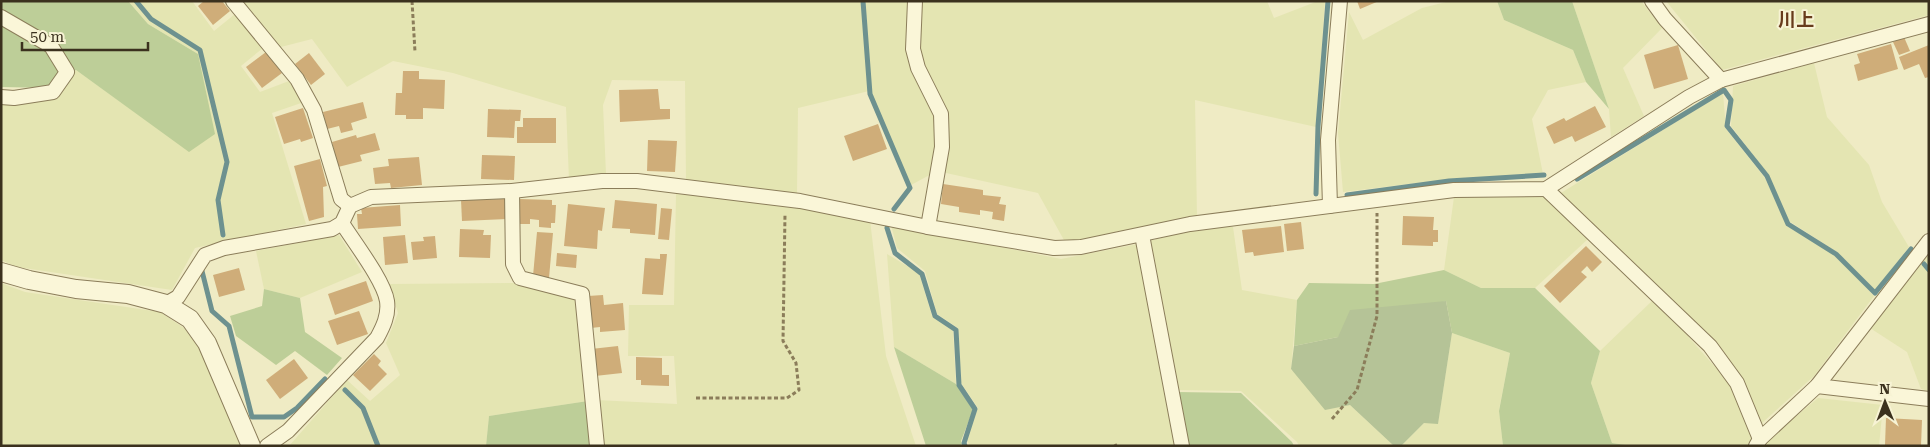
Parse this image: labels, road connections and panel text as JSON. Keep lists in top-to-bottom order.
{
  "districts": ["川上"],
  "scale_bar": "50 m",
  "north": "top"
}
